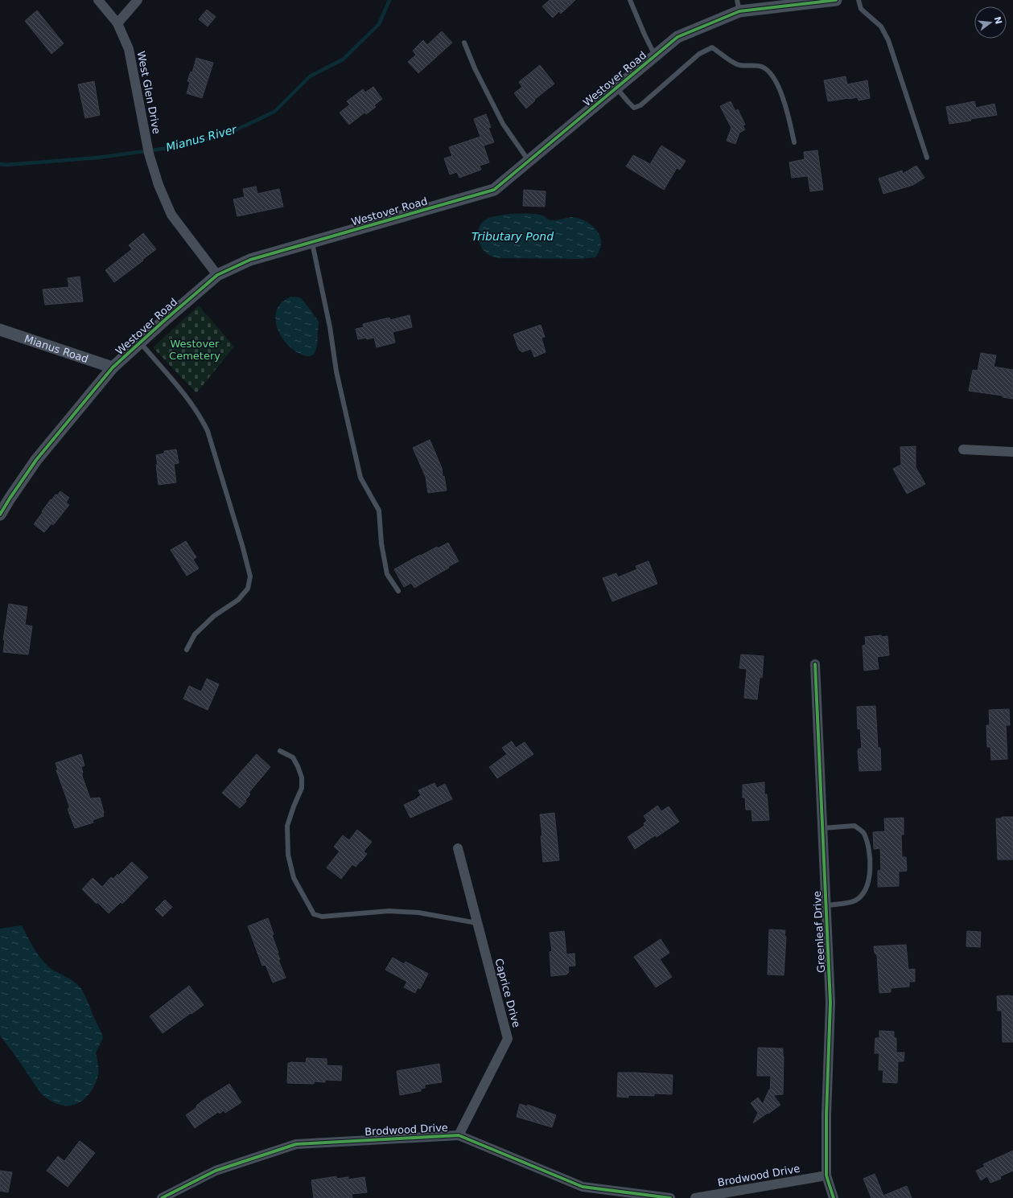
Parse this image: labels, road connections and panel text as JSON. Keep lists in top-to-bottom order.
{
  "streets": {
    "street": [
      "Westover Road",
      "West Glen Drive",
      "Mianus Road",
      "Greenleaf Drive",
      "Caprice Drive",
      "Brodwood Drive"
    ]
  },
  "crossings": [
    ["Westover Road", "West Glen Drive"],
    ["Westover Road", "Mianus Road"],
    ["Greenleaf Drive", "Brodwood Drive"],
    ["Caprice Drive", "Brodwood Drive"]
  ],
  "water": ["Mianus River", "Tributary Pond"],
  "parks": ["Westover Cemetery"],
  "north": "right"
}
